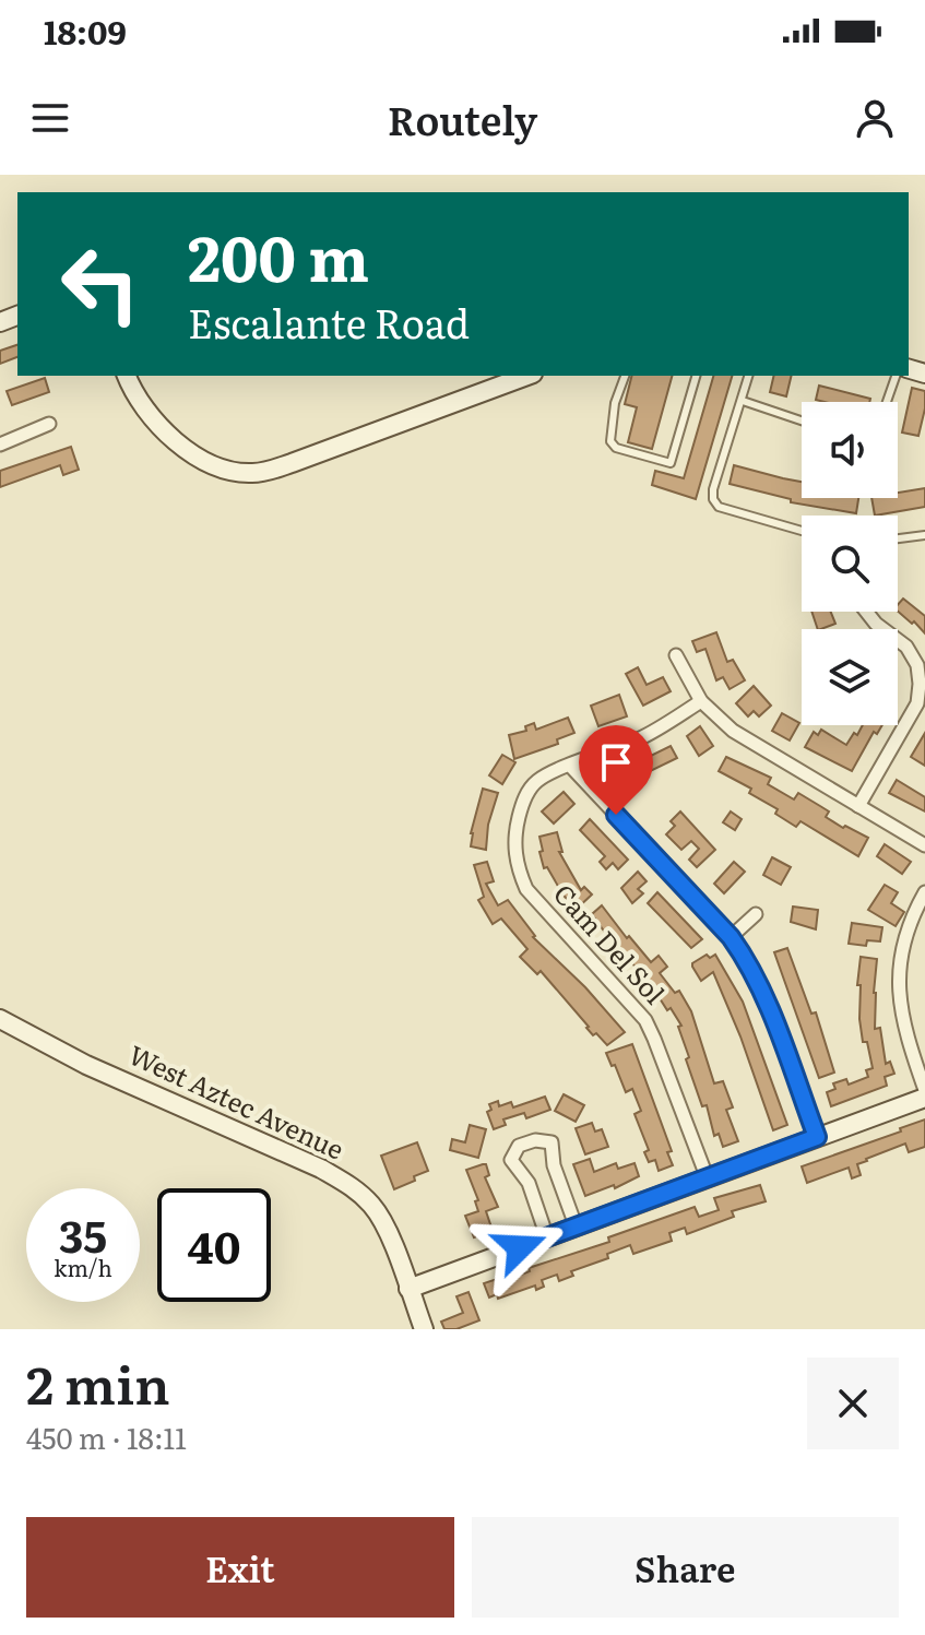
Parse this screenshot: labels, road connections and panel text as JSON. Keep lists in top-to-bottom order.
{
  "streets": {
    "street": ["Cam Del Sol", "West Aztec Avenue"]
  },
  "page": {
    "status": "18:09",
    "header": "Routely",
    "turn": ["200 m", "Escalante Road"],
    "speed": "35 km/h",
    "limit": "40",
    "heading": ["2 min", "450 m · 18:11"],
    "buttons": ["Exit", "Share"]
  }
}
